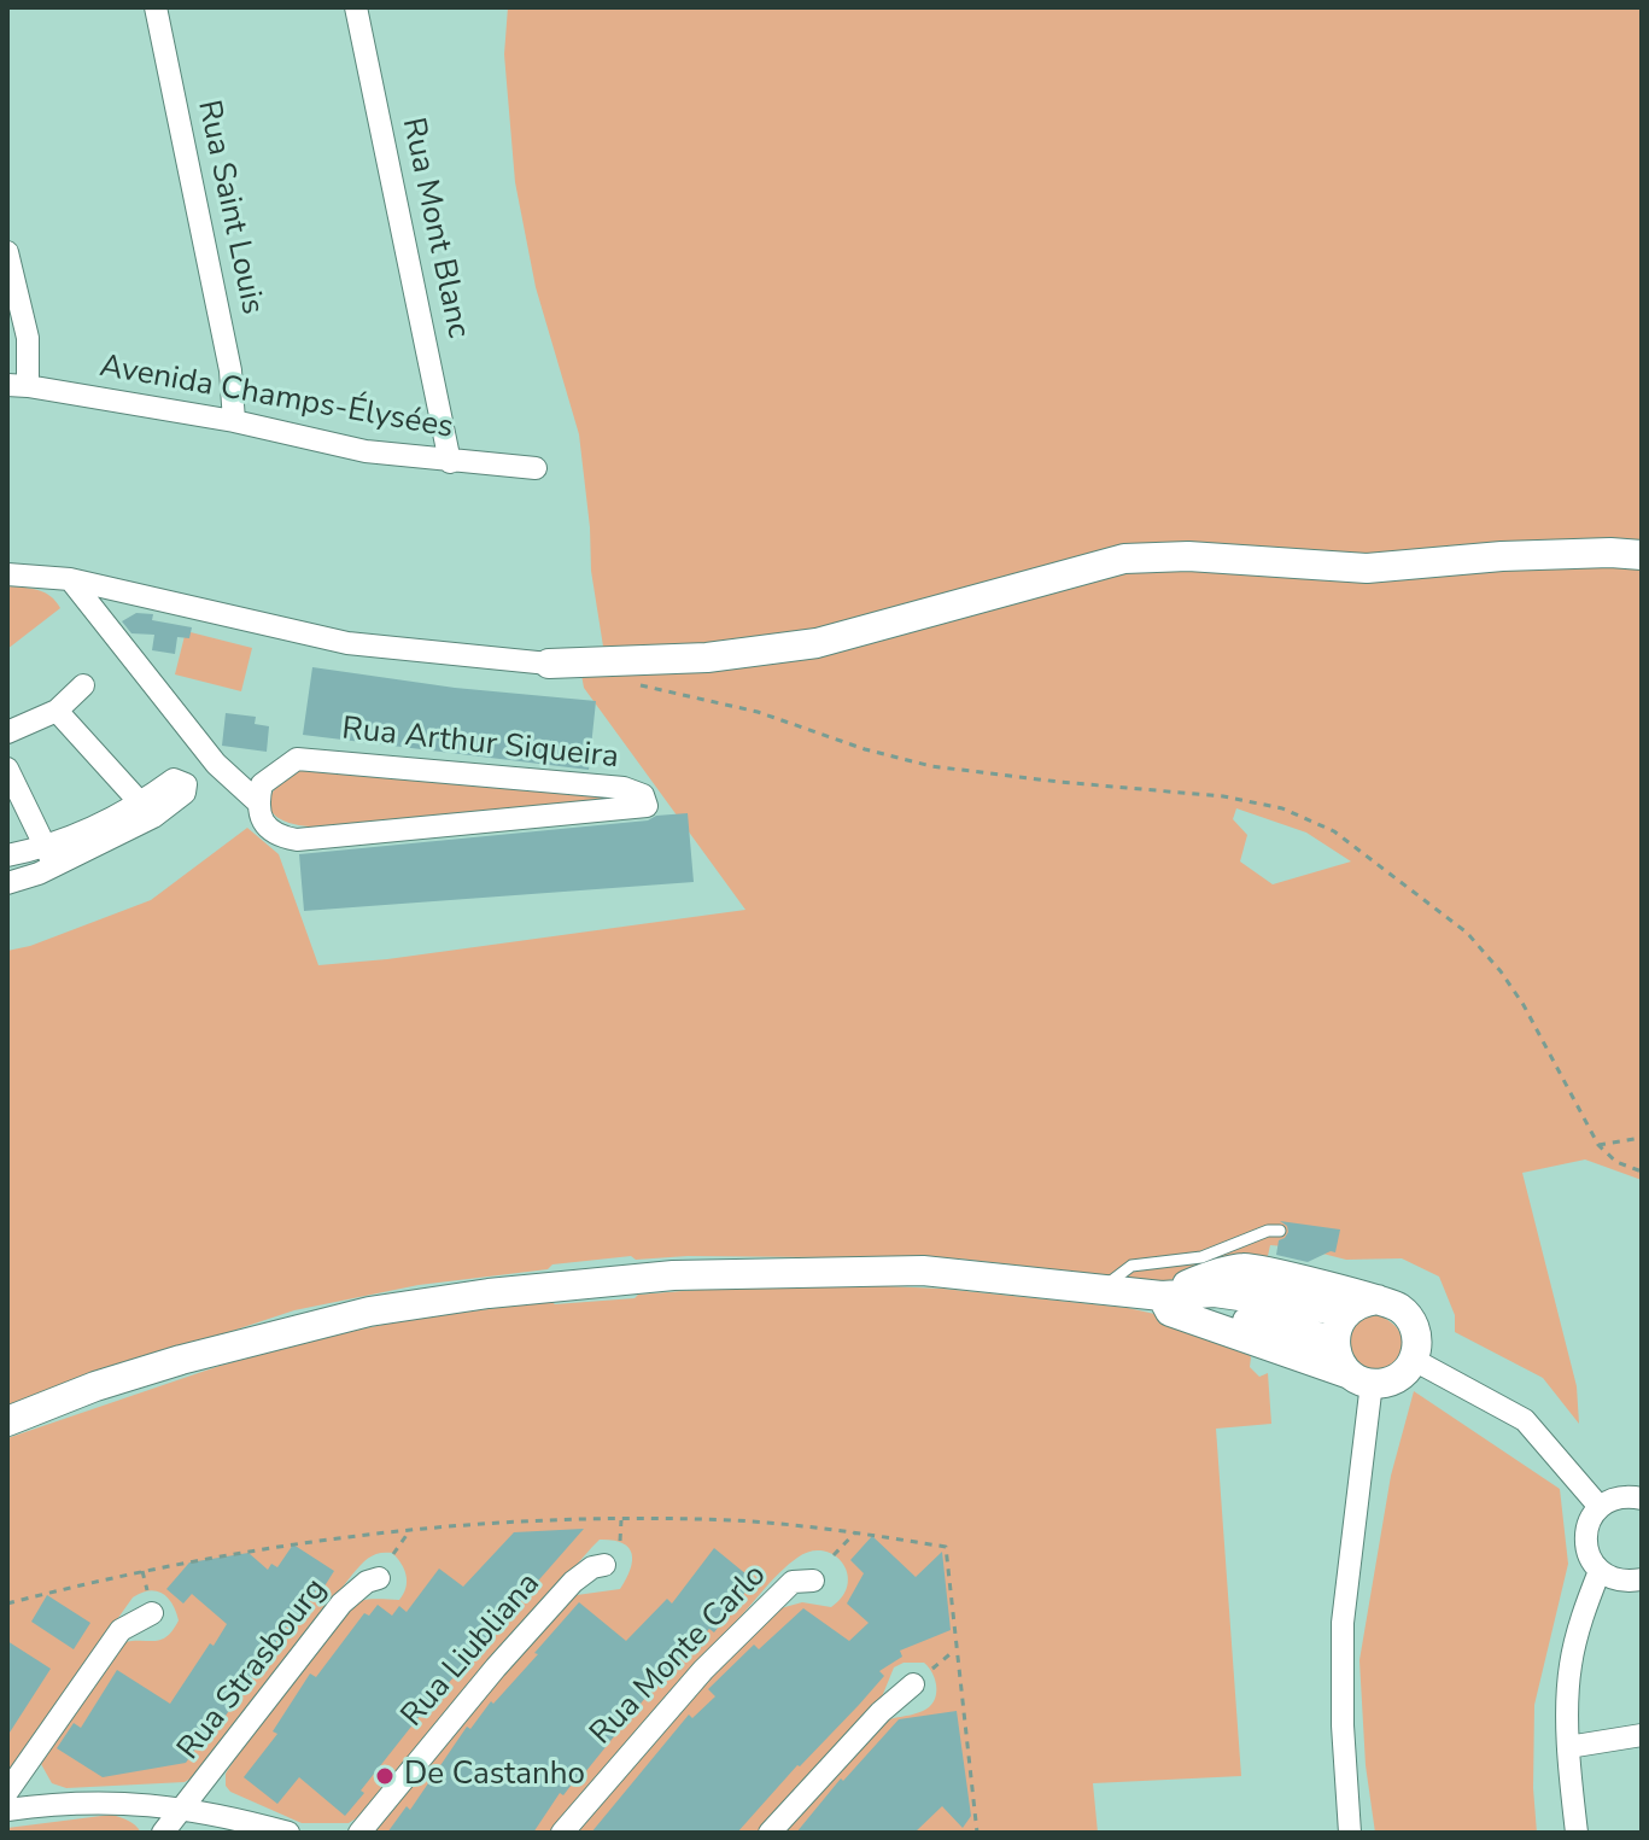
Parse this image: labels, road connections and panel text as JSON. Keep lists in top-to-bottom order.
{
  "streets": {
    "street": [
      "Rua Saint Louis",
      "Rua Mont Blanc",
      "Avenida Champs-Élysées",
      "Rua Arthur Siqueira",
      "Rua Liubliana",
      "Rua Monte Carlo",
      "Rua Strasbourg"
    ]
  },
  "crossings": [
    ["Rua Saint Louis", "Avenida Champs-Élysées"],
    ["Rua Mont Blanc", "Avenida Champs-Élysées"]
  ],
  "places": ["De Castanho"]
}
